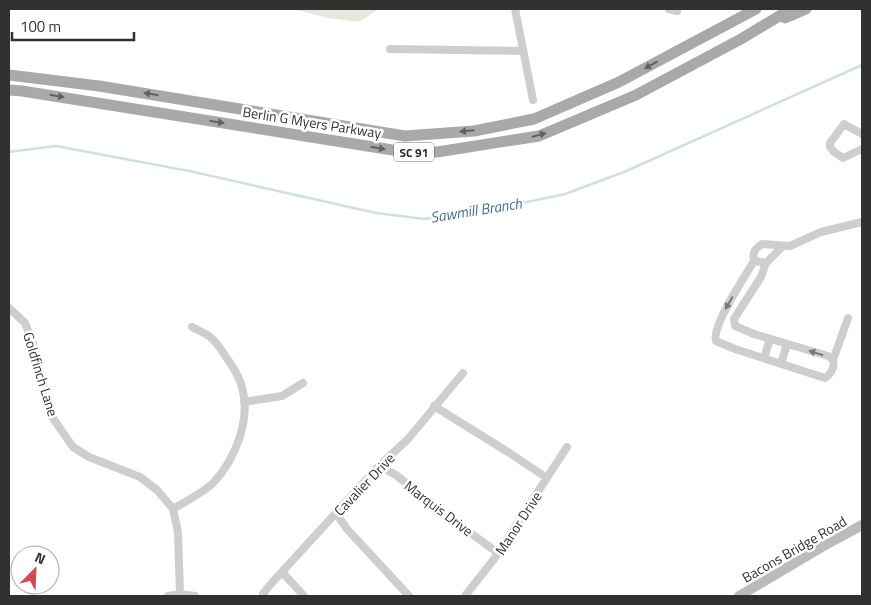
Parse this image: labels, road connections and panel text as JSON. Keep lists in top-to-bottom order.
{
  "streets": {
    "main road": ["Berlin G Myers Parkway", "SC 91", "Bacons Bridge Road"],
    "street": [
      "Goldfinch Lane",
      "Cavalier Drive",
      "Marquis Drive",
      "Manor Drive"
    ]
  },
  "crossings": [
    ["Cavalier Drive", "Marquis Drive"],
    ["Marquis Drive", "Manor Drive"]
  ],
  "water": ["Sawmill Branch"],
  "scale_bar": "100 m",
  "north": "top right"
}
